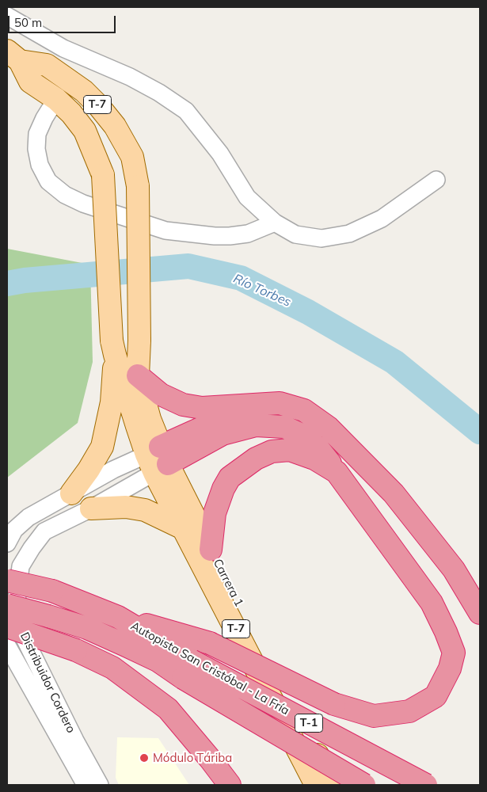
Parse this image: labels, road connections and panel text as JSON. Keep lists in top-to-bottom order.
{
  "streets": {
    "highway": ["Autopista San Cristóbal - La Fría", "T-1"],
    "main road": ["T-7", "Carrera 1"],
    "street": ["Distribuidor Cordero"]
  },
  "crossings": [
    ["T-7", "Carrera 1"],
    ["T-7", "Distribuidor Cordero"],
    ["Carrera 1", "Distribuidor Cordero"]
  ],
  "water": ["Río Torbes"],
  "places": ["Módulo Táriba"],
  "scale_bar": "50 m"
}
